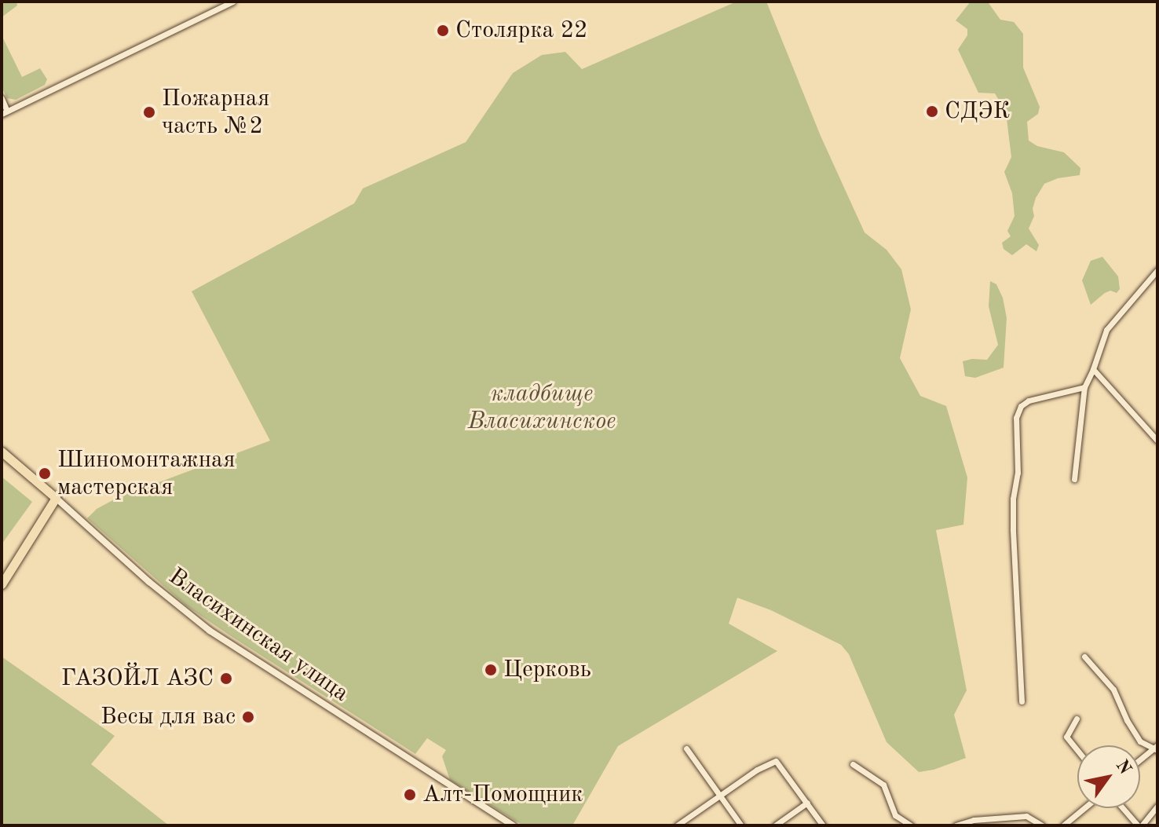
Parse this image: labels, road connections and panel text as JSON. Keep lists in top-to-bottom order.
{
  "streets": {
    "highway": ["Власихинская улица"]
  },
  "parks": ["кладбище Власихинское"],
  "places": [
    "Столярка 22",
    "СДЭК",
    "Пожарная часть №2",
    "Шиномонтажная мастерская",
    "Церковь",
    "ГАЗОЙЛ АЗС",
    "Весы для вас",
    "Алт-Помощник"
  ],
  "north": "top right"
}
